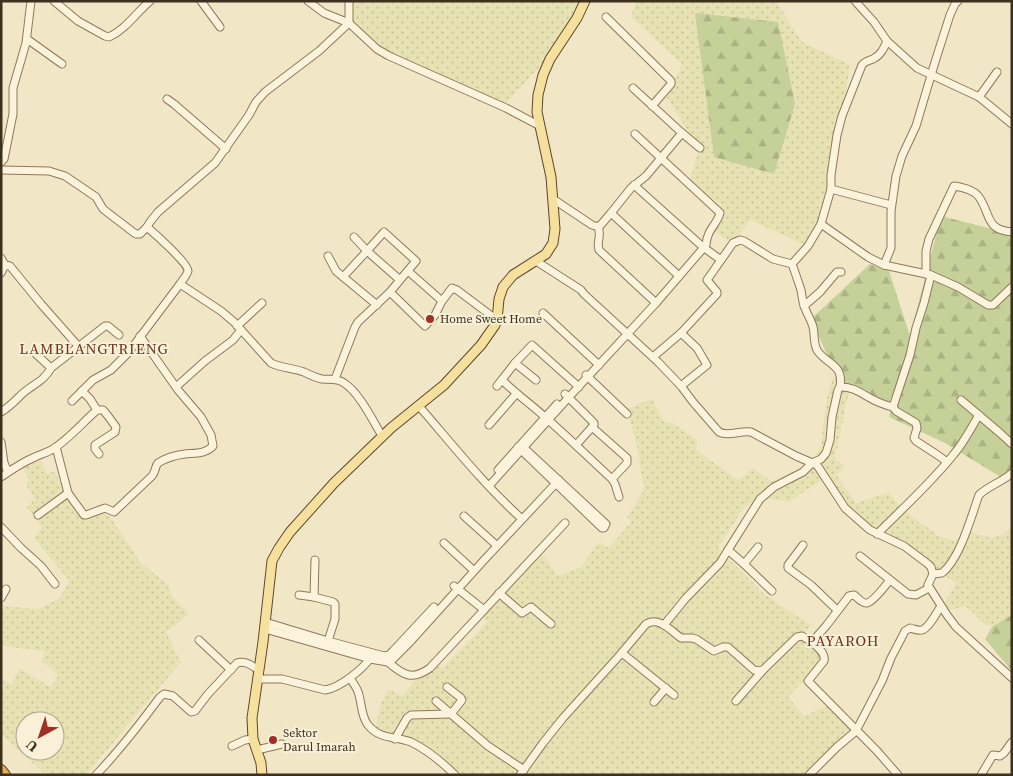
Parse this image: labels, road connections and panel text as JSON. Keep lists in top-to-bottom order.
{
  "districts": ["LAMBLANGTRIENG", "PAYAROH"],
  "places": ["Home Sweet Home", "Sektor Darul Imarah"],
  "north": "bottom left"
}
